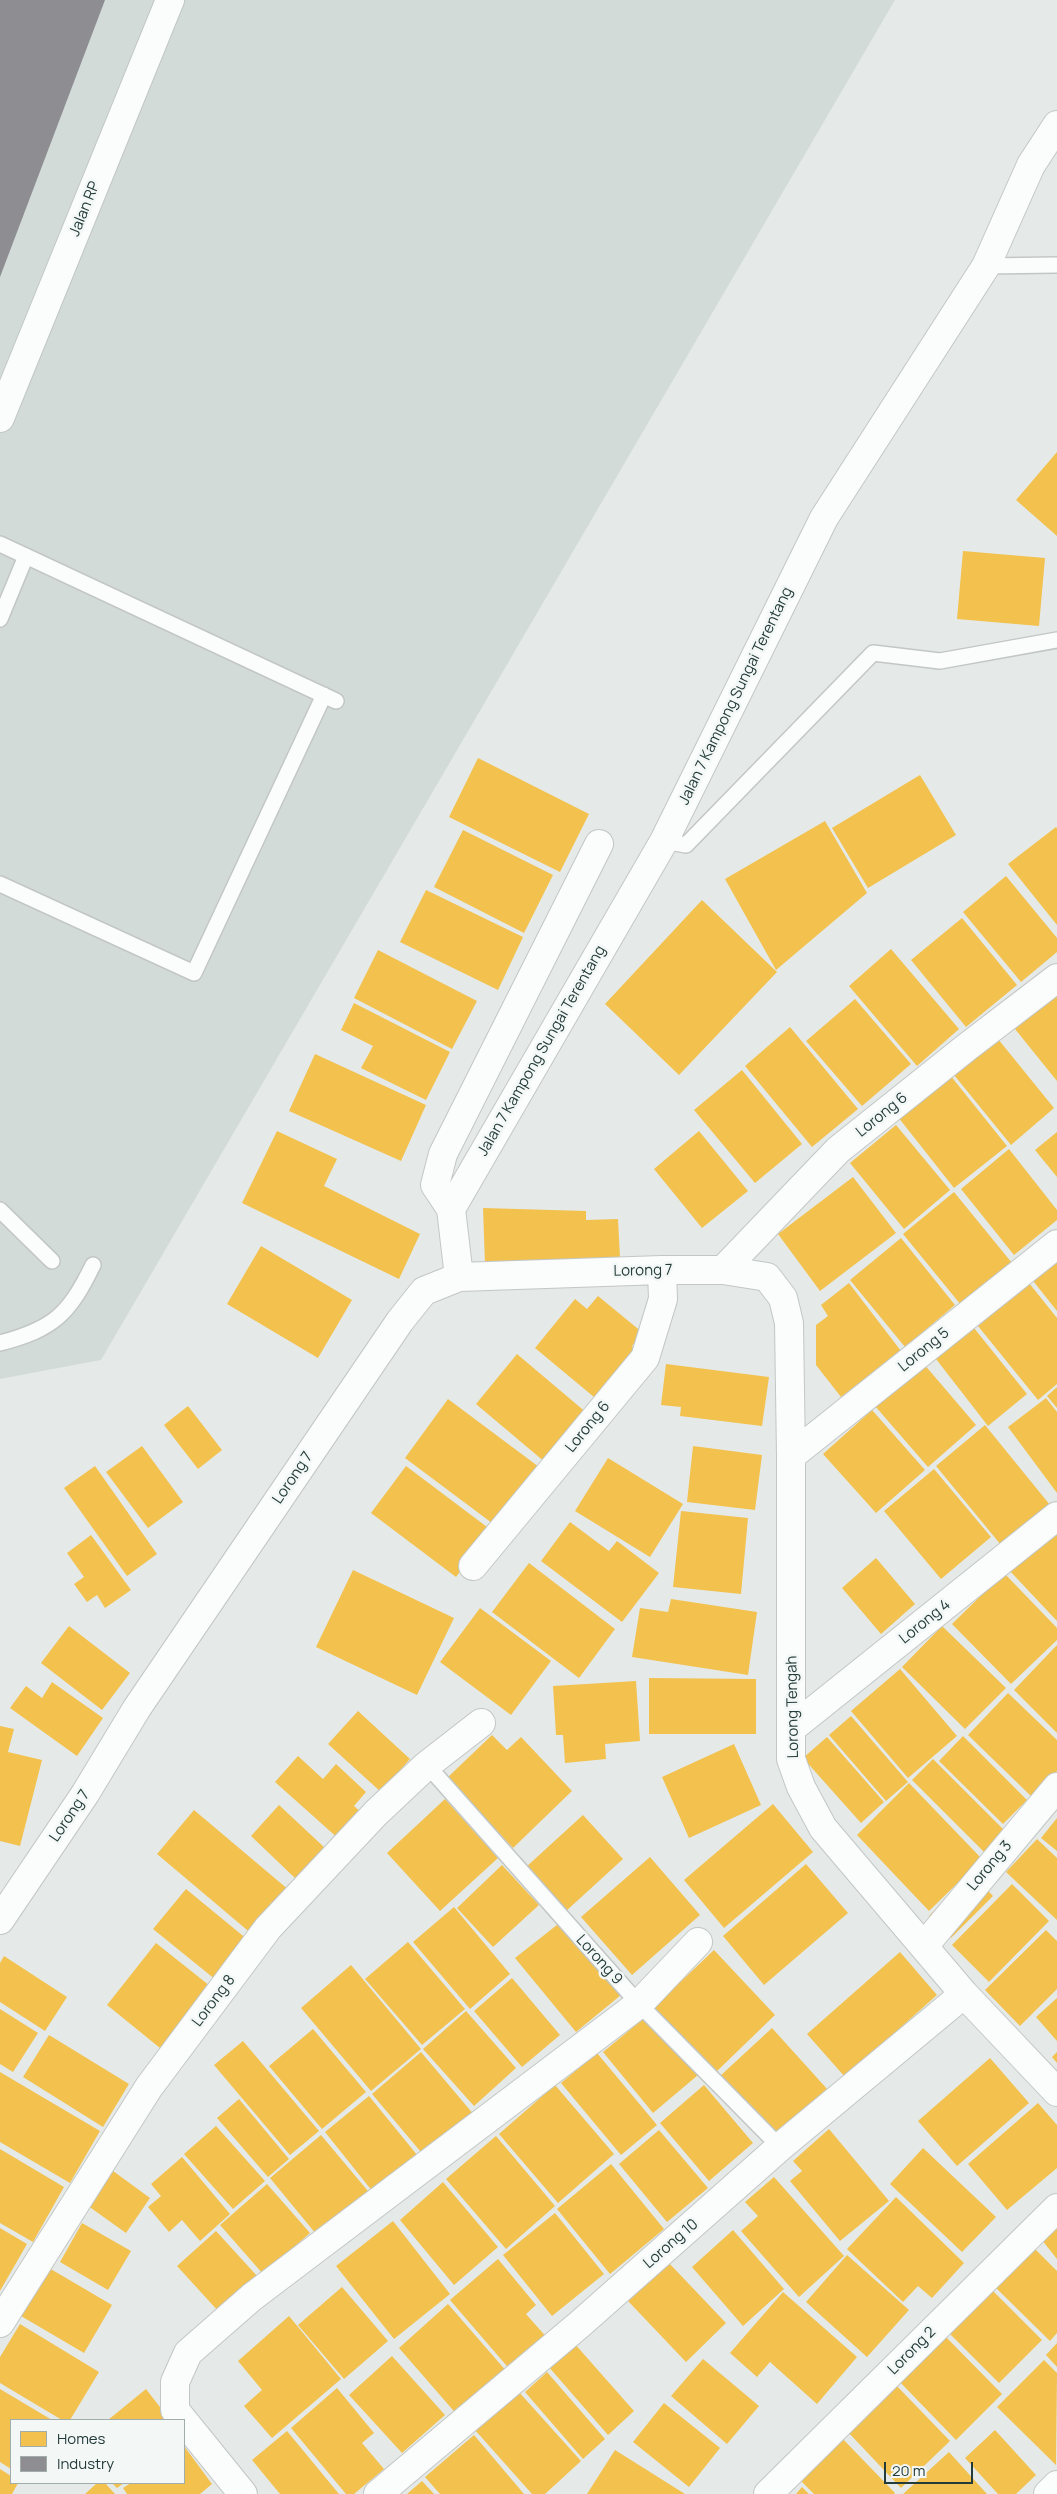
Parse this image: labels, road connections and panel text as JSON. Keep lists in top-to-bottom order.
{
  "streets": {
    "street": [
      "Jalan RP",
      "Jalan 7 Kampong Sungai Terentang",
      "Lorong 6",
      "Lorong 7",
      "Lorong 5",
      "Lorong 4",
      "Lorong Tengah",
      "Lorong 3",
      "Lorong 8",
      "Lorong 10",
      "Lorong 2"
    ],
    "lane": ["Lorong 9"]
  },
  "crossings": [
    ["Lorong 6", "Lorong 7"],
    ["Lorong 6", "Lorong Tengah"],
    ["Lorong 7", "Lorong Tengah"],
    ["Lorong 5", "Lorong Tengah"],
    ["Lorong 4", "Lorong Tengah"],
    ["Lorong Tengah", "Lorong 3"],
    ["Lorong Tengah", "Lorong 10"],
    ["Lorong 9", "Lorong 8"],
    ["Lorong 9", "Lorong 10"]
  ],
  "legend": ["Homes", "Industry"],
  "scale_bar": "20 m"
}
